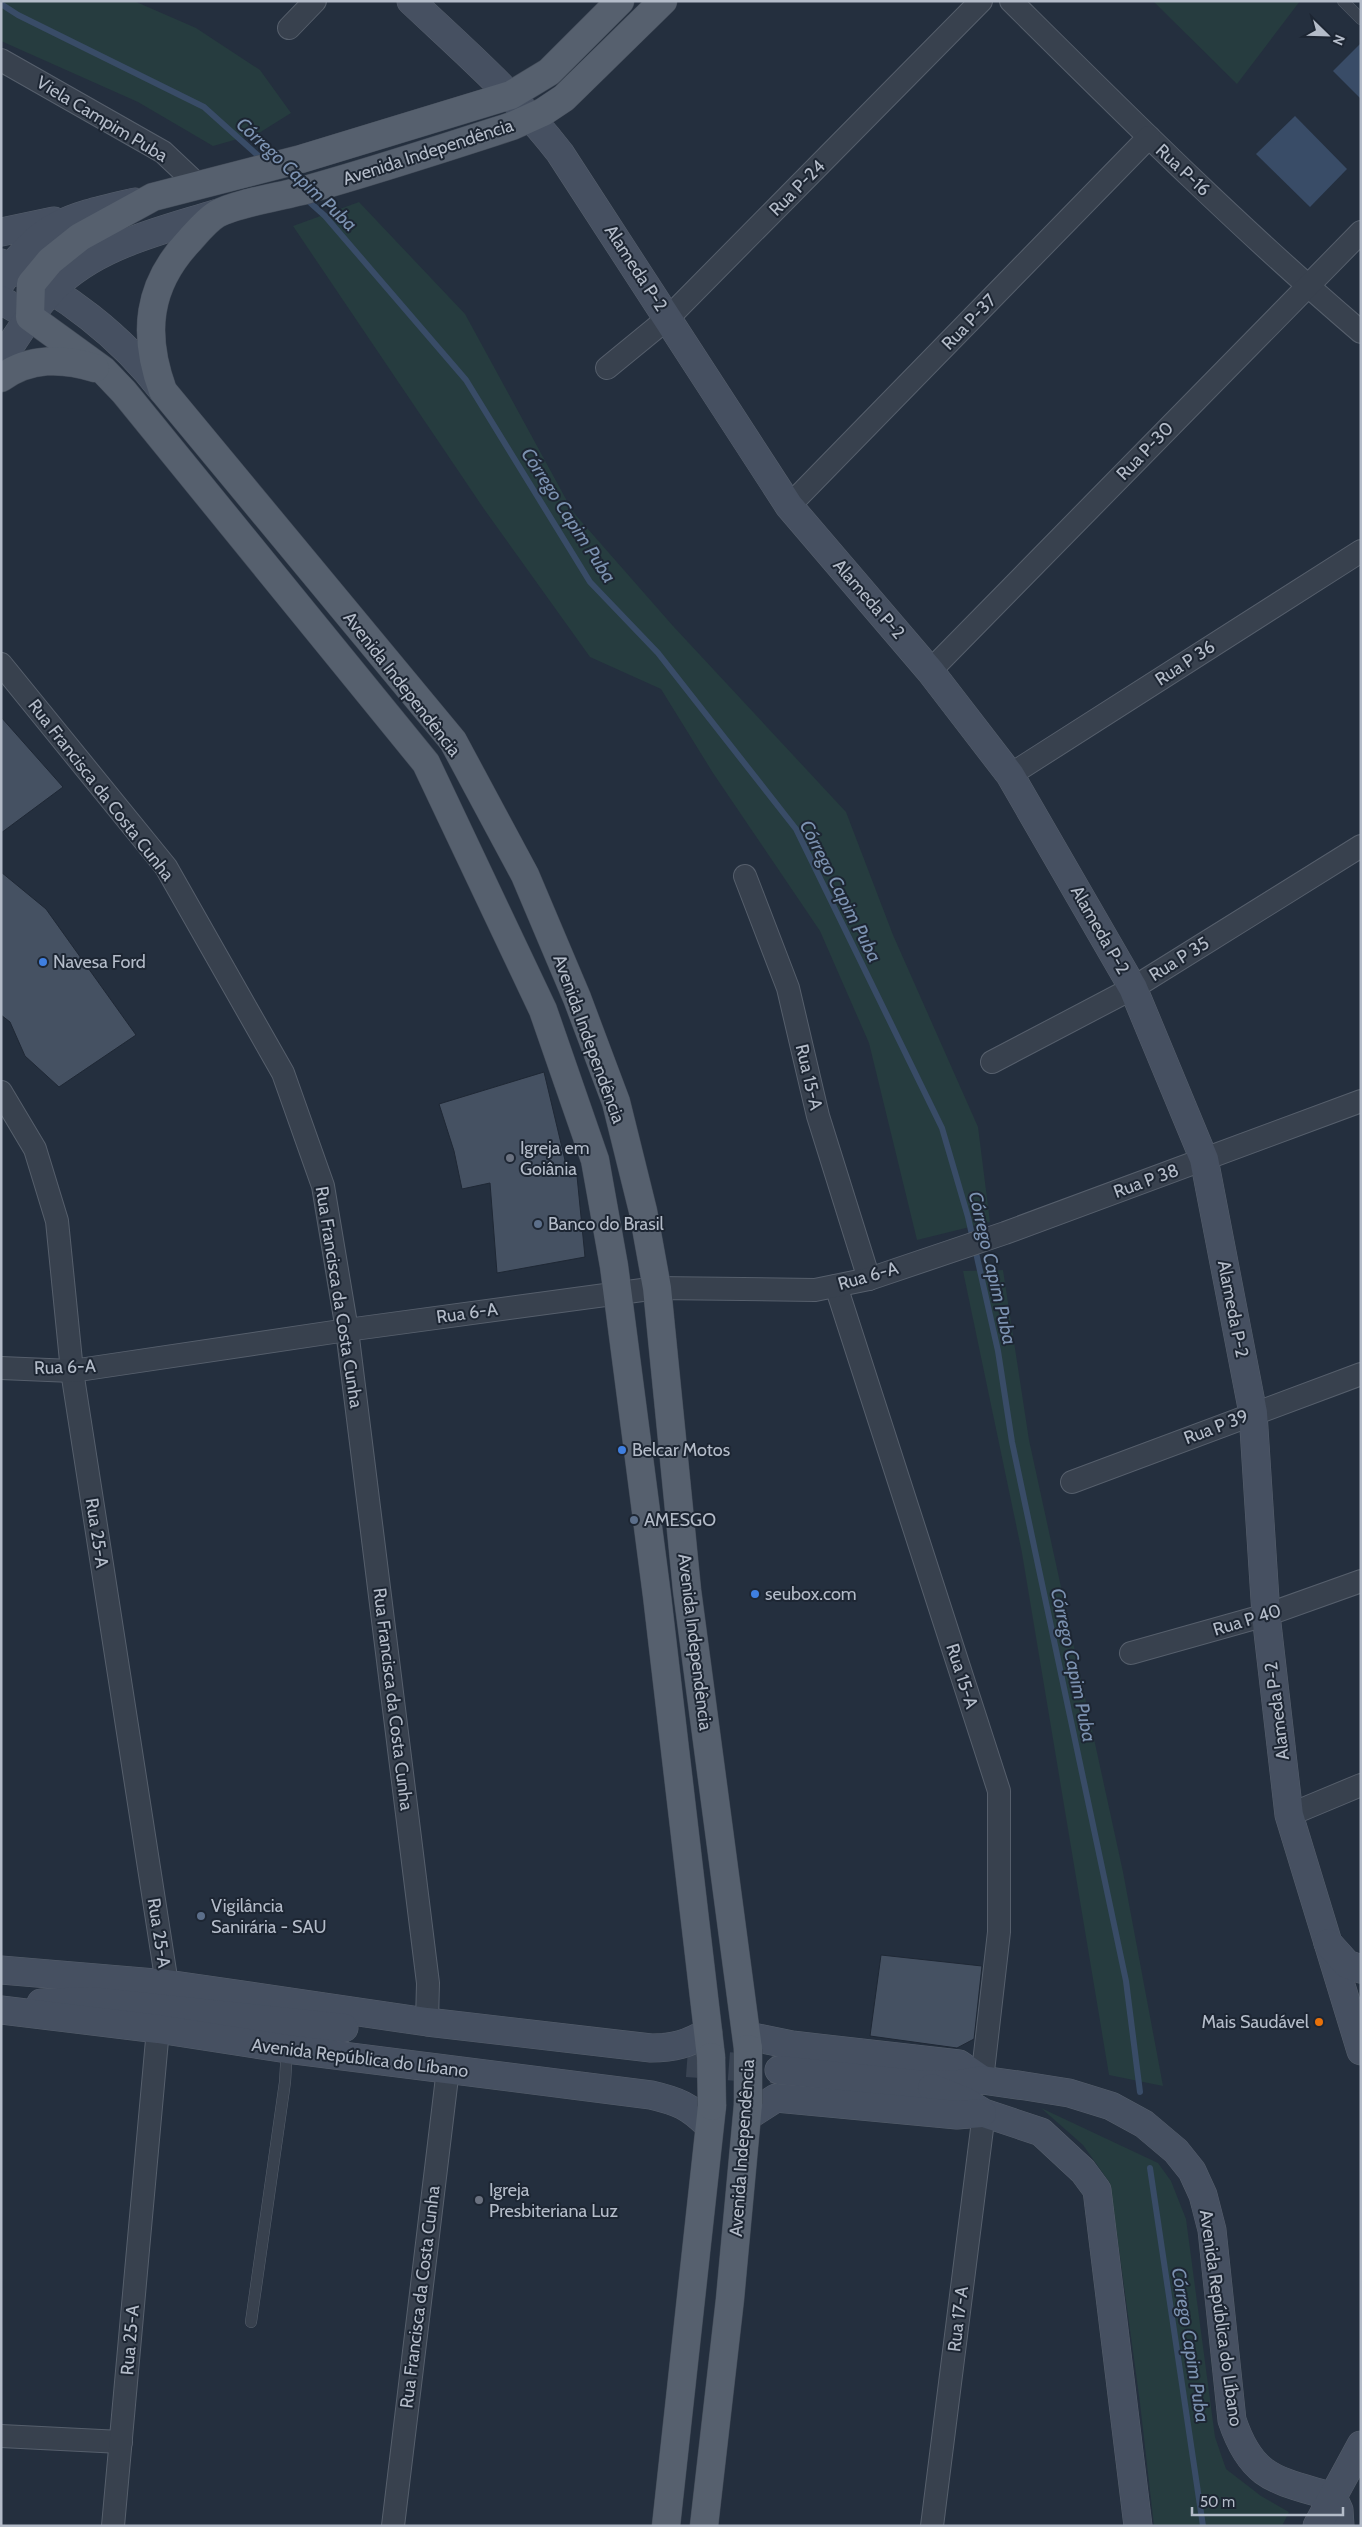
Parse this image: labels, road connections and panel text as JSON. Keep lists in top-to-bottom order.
{
  "streets": {
    "main road": ["Avenida Independência"],
    "street": [
      "Viela Campim Puba",
      "Rua P-16",
      "Rua P-24",
      "Alameda P-2",
      "Rua P-37",
      "Rua P-30",
      "Rua P 36",
      "Rua Francisca da Costa Cunha",
      "Rua P 35",
      "Rua 15-A",
      "Rua P 38",
      "Rua 6-A",
      "Rua P 39",
      "Rua 25-A",
      "Rua P 40",
      "Avenida República do Líbano",
      "Rua 17-A"
    ]
  },
  "crossings": [
    ["Viela Campim Puba", "Avenida Independência"],
    ["Avenida Independência", "Alameda P-2"],
    ["Avenida Independência", "Rua 6-A"],
    ["Avenida Independência", "Avenida República do Líbano"],
    ["Rua P-16", "Rua P-37"],
    ["Rua P-16", "Rua P-30"],
    ["Rua P-24", "Alameda P-2"],
    ["Alameda P-2", "Rua P-37"],
    ["Alameda P-2", "Rua P-30"],
    ["Alameda P-2", "Rua P 36"],
    ["Alameda P-2", "Rua P 35"],
    ["Alameda P-2", "Rua P 38"],
    ["Alameda P-2", "Rua P 39"],
    ["Alameda P-2", "Rua P 40"],
    ["Rua Francisca da Costa Cunha", "Rua 6-A"],
    ["Rua Francisca da Costa Cunha", "Avenida República do Líbano"],
    ["Rua 15-A", "Rua 6-A"],
    ["Rua 15-A", "Avenida República do Líbano"],
    ["Rua P 38", "Rua 6-A"],
    ["Rua 6-A", "Rua 25-A"],
    ["Rua 25-A", "Avenida República do Líbano"],
    ["Avenida República do Líbano", "Rua 17-A"]
  ],
  "water": ["Córrego Capim Puba"],
  "places": [
    "Navesa Ford",
    "Igreja em Goiânia",
    "Banco do Brasil",
    "Belcar Motos",
    "AMESGO",
    "seubox.com",
    "Vigilância Sanirária - SAU",
    "Mais Saudável",
    "Igreja Presbiteriana Luz"
  ],
  "scale_bar": "50 m",
  "north": "bottom right"
}
